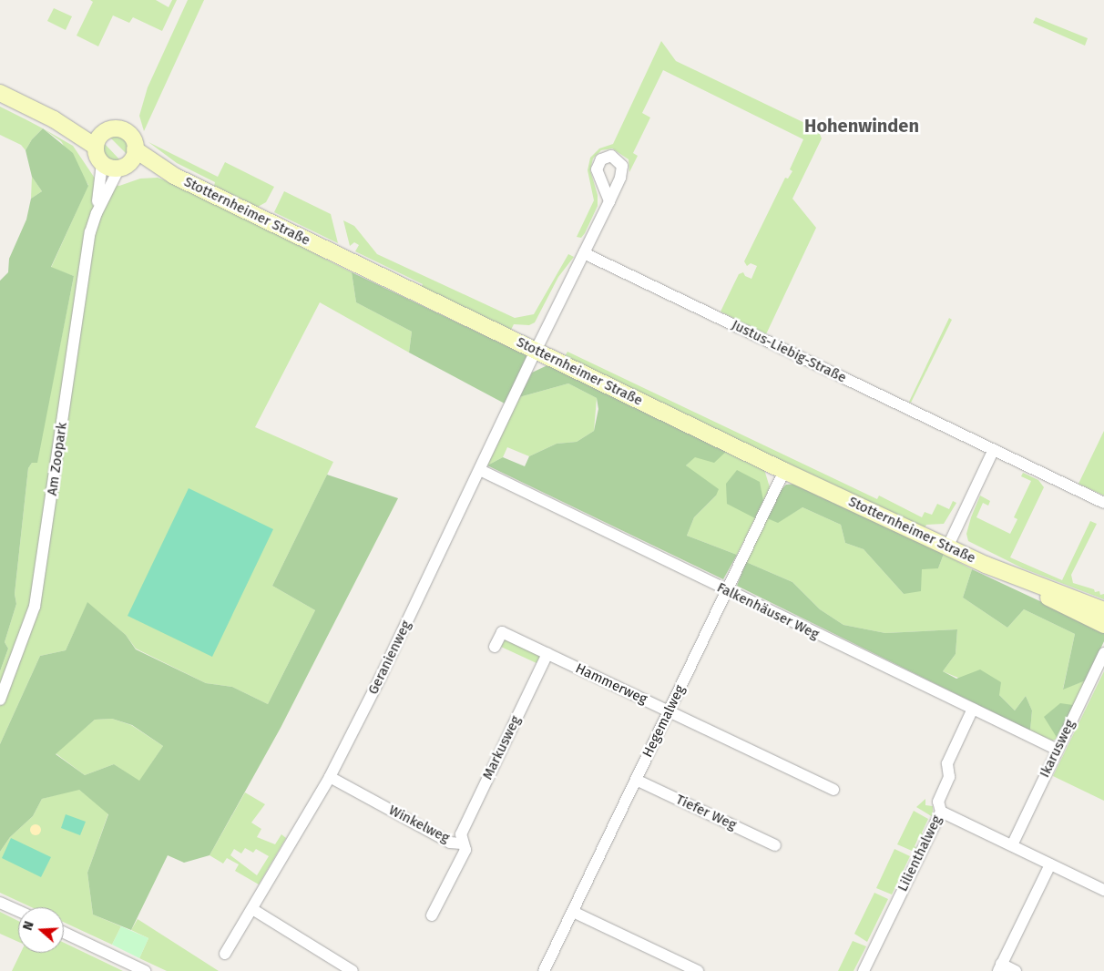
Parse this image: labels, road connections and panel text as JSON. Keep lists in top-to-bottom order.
{
  "streets": {
    "main road": ["Stotternheimer Straße"],
    "street": [
      "Justus-Liebig-Straße",
      "Am Zoopark",
      "Falkenhäuser Weg",
      "Geranienweg",
      "Hammerweg",
      "Hegemalweg",
      "Markusweg",
      "Ikarusweg",
      "Tiefer Weg",
      "Winkelweg",
      "Lilienthalweg"
    ]
  },
  "crossings": [
    ["Stotternheimer Straße", "Am Zoopark"],
    ["Stotternheimer Straße", "Geranienweg"],
    ["Stotternheimer Straße", "Hegemalweg"],
    ["Falkenhäuser Weg", "Geranienweg"],
    ["Falkenhäuser Weg", "Hegemalweg"],
    ["Falkenhäuser Weg", "Ikarusweg"],
    ["Falkenhäuser Weg", "Lilienthalweg"],
    ["Geranienweg", "Winkelweg"],
    ["Hammerweg", "Hegemalweg"],
    ["Hammerweg", "Markusweg"],
    ["Hegemalweg", "Tiefer Weg"],
    ["Markusweg", "Winkelweg"]
  ],
  "districts": ["Hohenwinden"],
  "north": "left"
}
